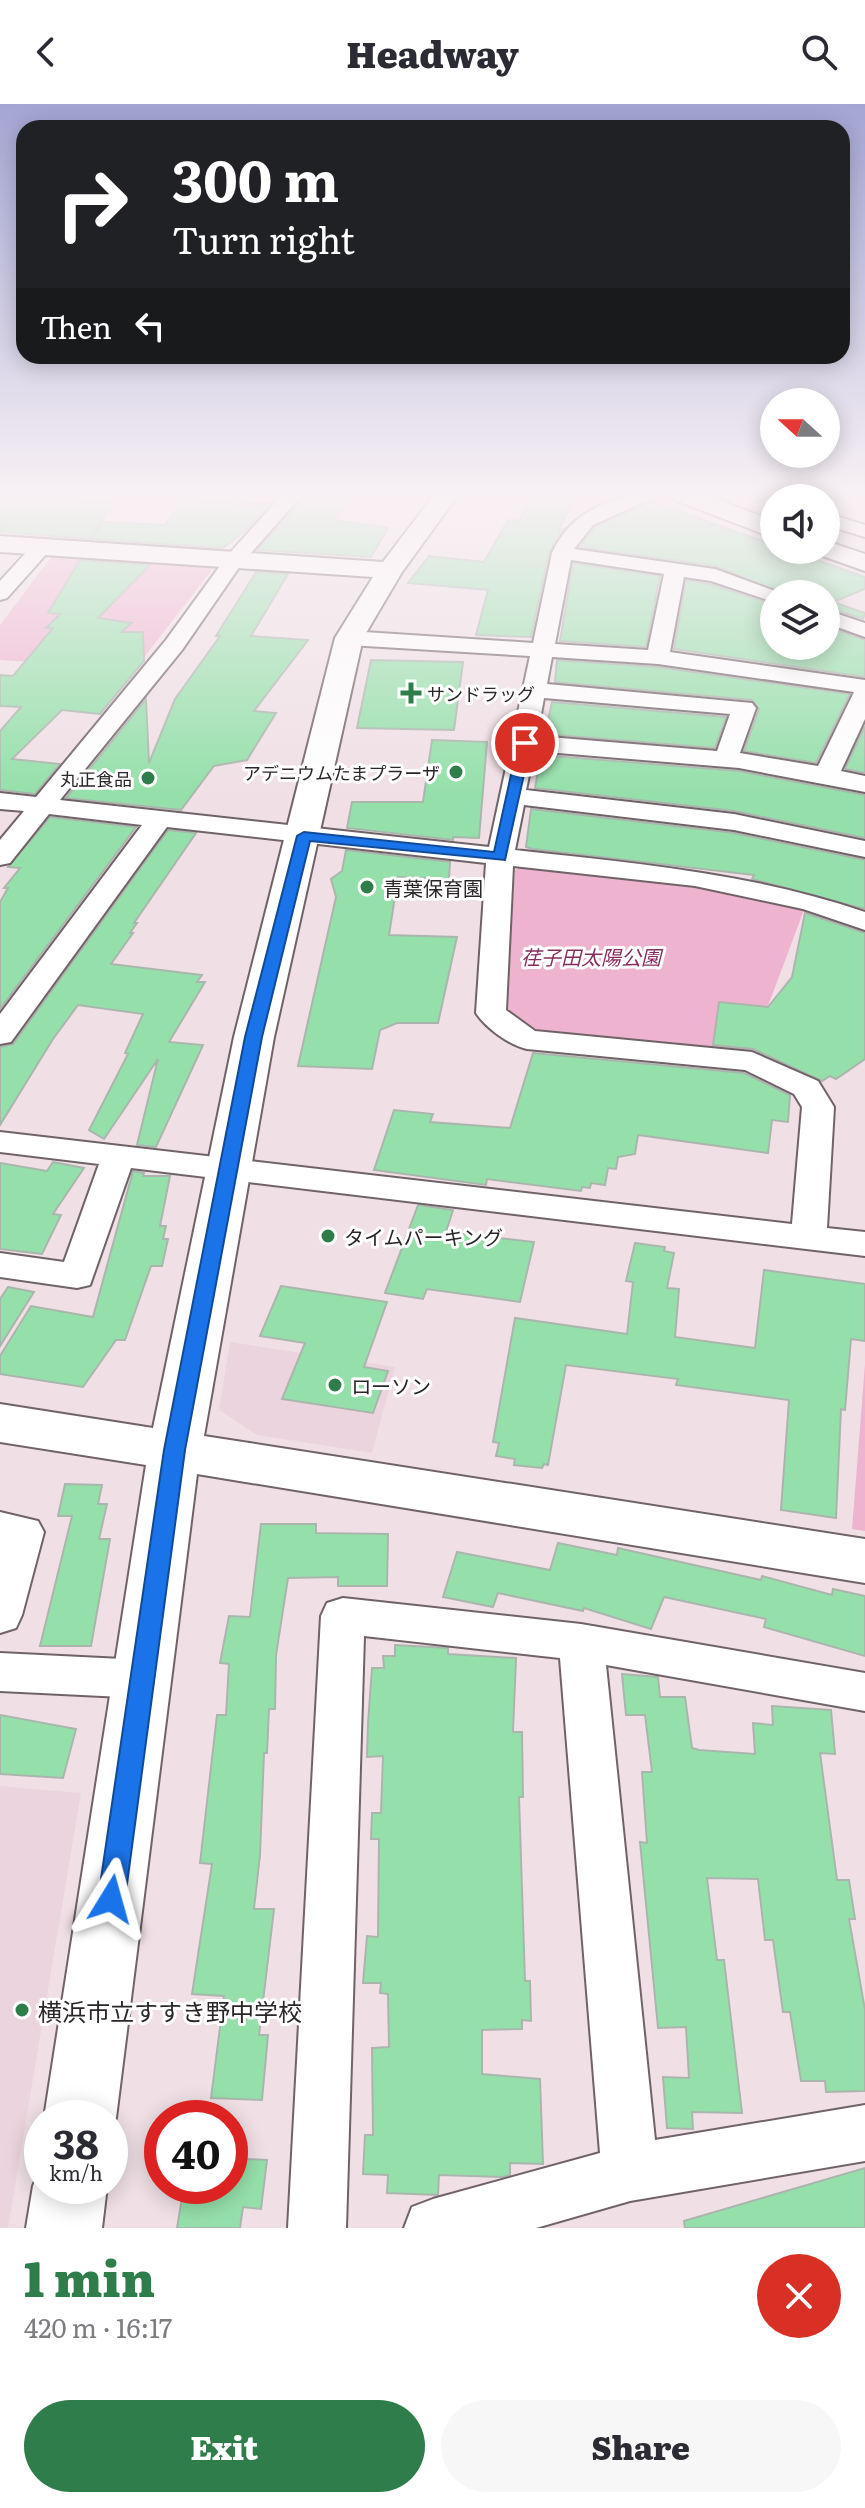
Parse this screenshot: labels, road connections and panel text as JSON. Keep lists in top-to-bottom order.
{
  "parks": ["荏子田太陽公園"],
  "places": {
    "health": ["サンドラッグ"],
    "other": [
      "アデニウムたまプラーザ",
      "丸正食品",
      "青葉保育園",
      "タイムパーキング",
      "ローソン",
      "横浜市立すすき野中学校"
    ]
  },
  "north": "left",
  "page": {
    "header": "Headway",
    "turn": ["300 m", "Turn right"],
    "then": "Then",
    "speed": "38 km/h",
    "limit": "40",
    "heading": ["1 min", "420 m · 16:17"],
    "buttons": ["Exit", "Share"]
  }
}
